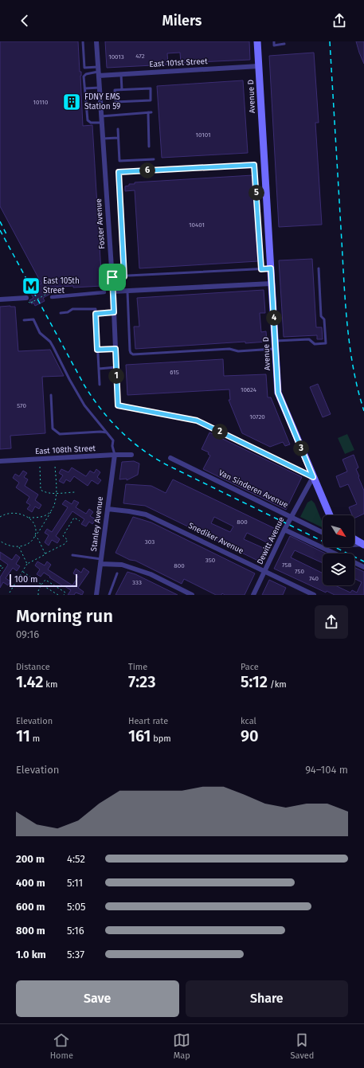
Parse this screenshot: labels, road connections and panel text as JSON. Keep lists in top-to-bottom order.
{
  "streets": {
    "main road": ["Avenue D"],
    "street": [
      "East 101st Street",
      "Foster Avenue",
      "East 108th Street",
      "Van Sinderen Avenue",
      "Stanley Avenue",
      "Snediker Avenue",
      "Dewitt Avenue"
    ]
  },
  "crossings": [
    ["East 101st Street", "Avenue D"],
    ["East 101st Street", "Foster Avenue"],
    ["Avenue D", "Foster Avenue"],
    ["Avenue D", "Dewitt Avenue"],
    ["Foster Avenue", "Dewitt Avenue"],
    ["East 108th Street", "Stanley Avenue"],
    ["Van Sinderen Avenue", "Dewitt Avenue"],
    ["Stanley Avenue", "Snediker Avenue"],
    ["Snediker Avenue", "Dewitt Avenue"]
  ],
  "places": {
    "building": ["FDNY EMS Station 59"],
    "metro station": ["East 105th Street"]
  },
  "house_numbers": [
    "472",
    "10013",
    "10110",
    "10101",
    "10401",
    "615",
    "10624",
    "570",
    "10720",
    "800",
    "303",
    "350",
    "758",
    "800",
    "750",
    "740",
    "333"
  ],
  "scale_bar": "100 m",
  "north": "bottom right",
  "page": {
    "header": "Milers",
    "pins": [
      "6",
      "5",
      "4",
      "1",
      "2",
      "3"
    ],
    "scale": "100 m",
    "heading": ["Morning run", "09:16"],
    "stats": [
      ["Distance", "1.42 km"],
      ["Time", "7:23"],
      ["Pace", "5:12 /km"],
      ["Elevation", "11 m"],
      ["Heart rate", "161 bpm"],
      ["kcal", "90"]
    ],
    "chart": ["Elevation", "94–104 m"],
    "list": [
      {
        "name": "200 m",
        "note": "4:52"
      },
      {
        "name": "400 m",
        "note": "5:11"
      },
      {
        "name": "600 m",
        "note": "5:05"
      },
      {
        "name": "800 m",
        "note": "5:16"
      },
      {
        "name": "1.0 km",
        "note": "5:37"
      }
    ],
    "buttons": ["Save", "Share"],
    "tabs": ["Home", "Map", "Saved"]
  }
}
